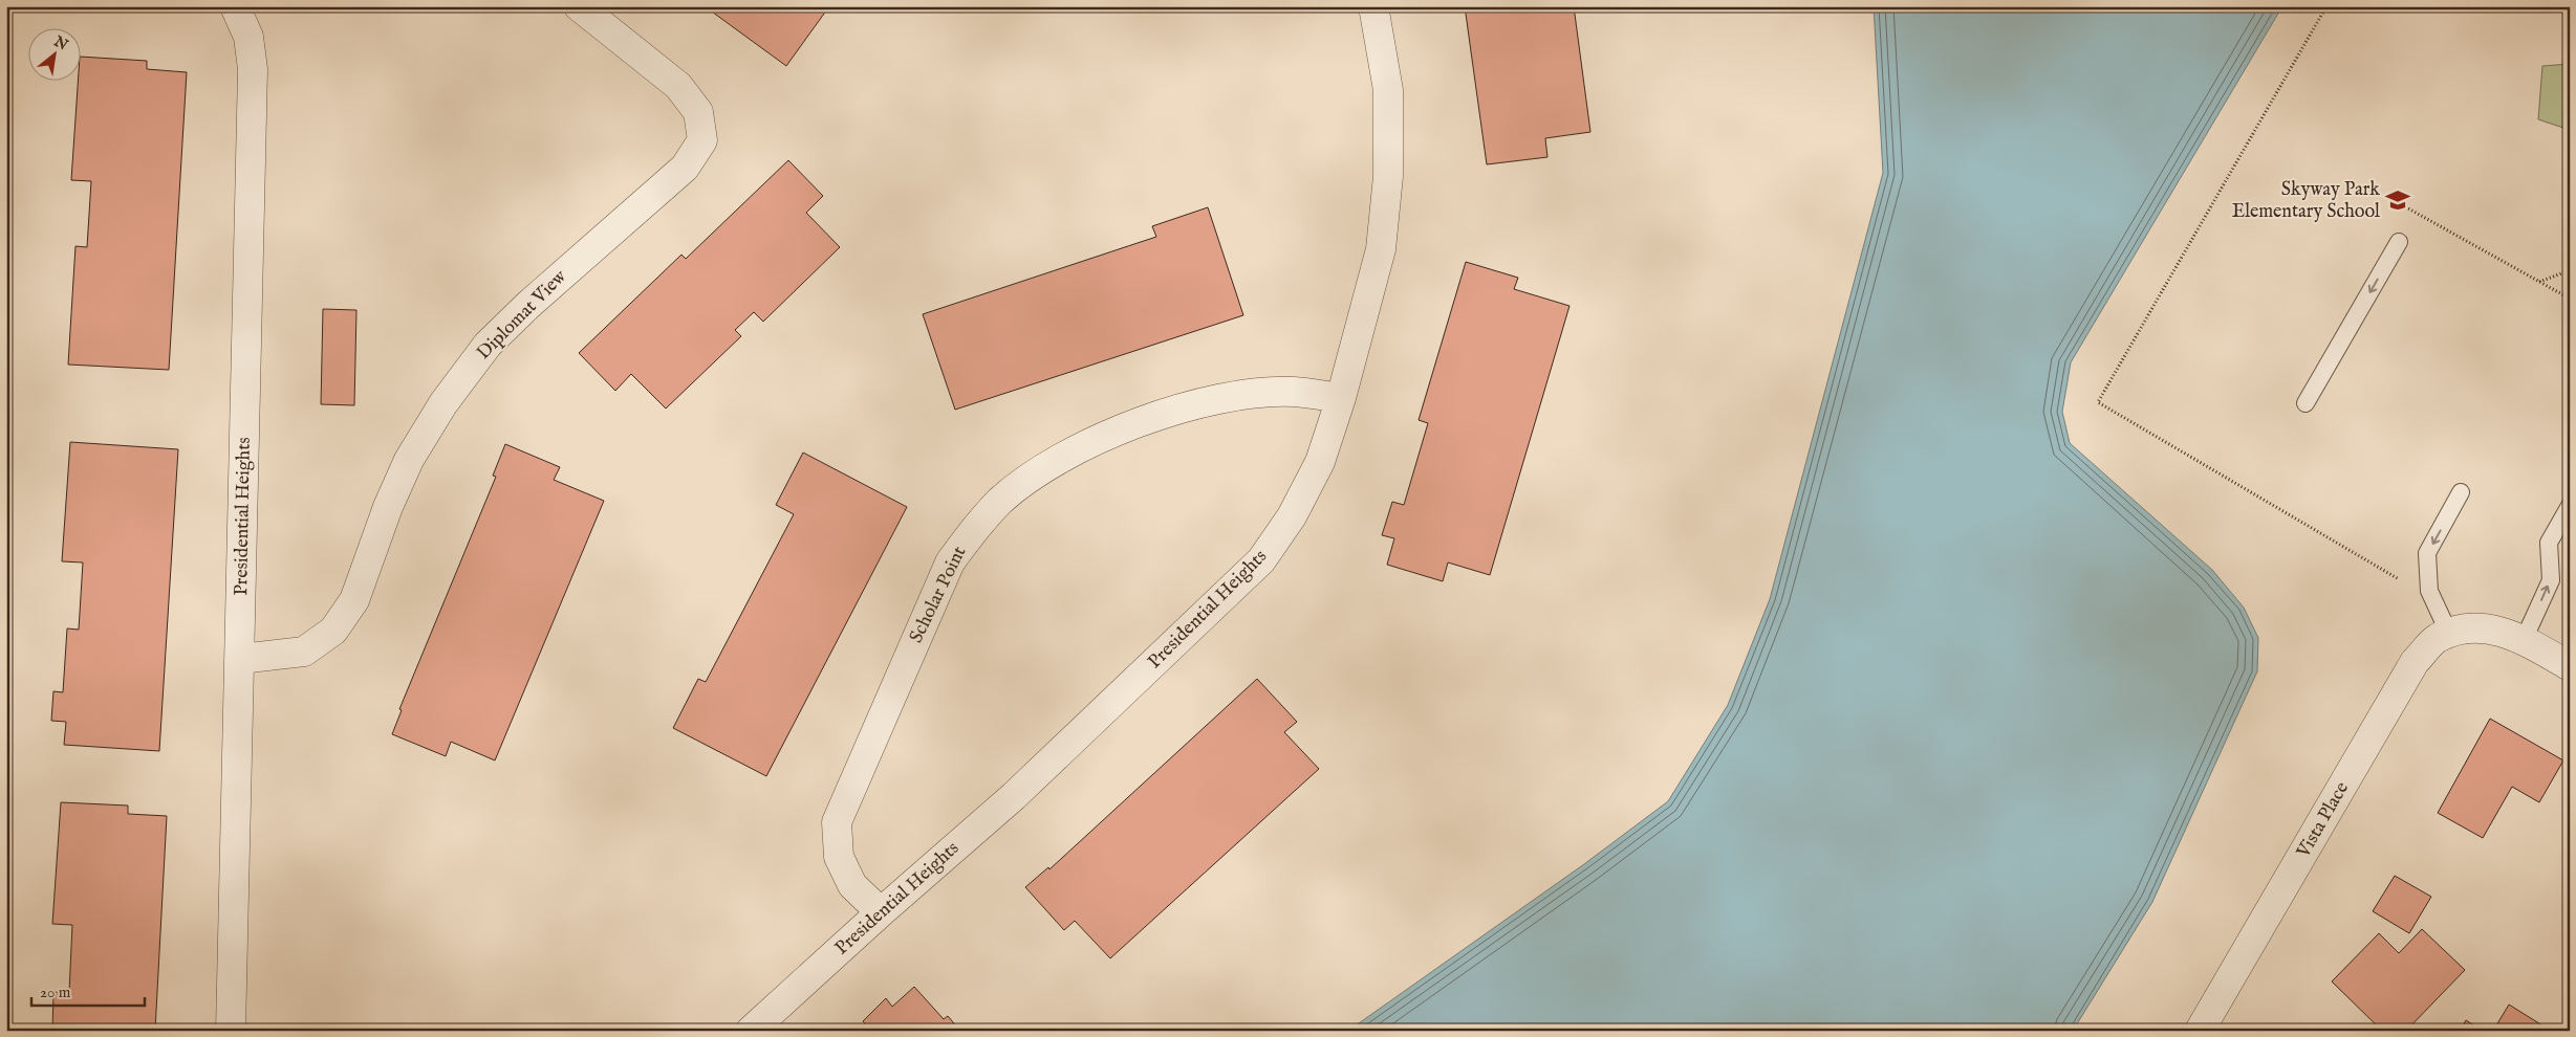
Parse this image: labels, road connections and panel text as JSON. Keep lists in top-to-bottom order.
{
  "streets": {
    "street": [
      "Diplomat View",
      "Presidential Heights",
      "Scholar Point",
      "Vista Place"
    ]
  },
  "crossings": [
    ["Diplomat View", "Presidential Heights"],
    ["Presidential Heights", "Scholar Point"]
  ],
  "places": {
    "school or university": ["Skyway Park Elementary School"]
  },
  "scale_bar": "20 m",
  "north": "top right"
}
